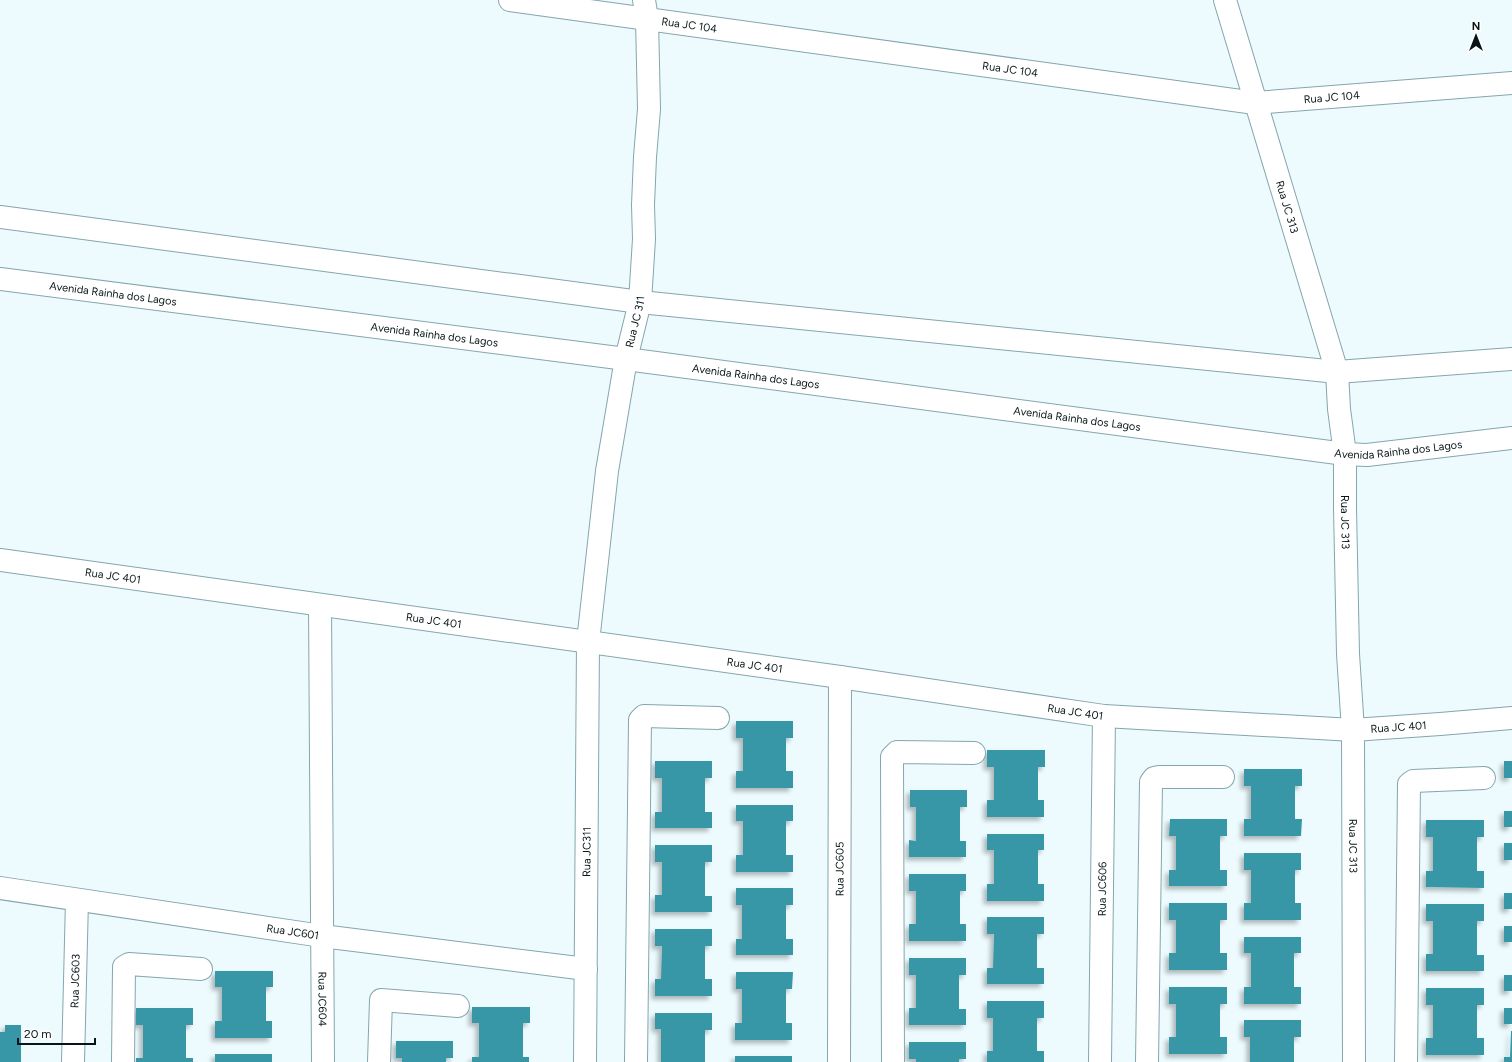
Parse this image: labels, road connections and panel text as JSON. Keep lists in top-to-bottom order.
{
  "streets": {
    "street": [
      "Rua JC 104",
      "Rua JC 313",
      "Avenida Rainha dos Lagos",
      "Rua JC 311",
      "Rua JC 401",
      "Rua JC311",
      "Rua JC605",
      "Rua JC606",
      "Rua JC601",
      "Rua JC603",
      "Rua JC604"
    ]
  },
  "crossings": [
    ["Rua JC 104", "Rua JC 313"],
    ["Rua JC 104", "Rua JC 311"],
    ["Rua JC 313", "Avenida Rainha dos Lagos"],
    ["Rua JC 313", "Rua JC 401"],
    ["Avenida Rainha dos Lagos", "Rua JC 311"],
    ["Rua JC 311", "Rua JC 401"],
    ["Rua JC 311", "Rua JC311"],
    ["Rua JC 401", "Rua JC311"],
    ["Rua JC 401", "Rua JC605"],
    ["Rua JC 401", "Rua JC606"],
    ["Rua JC 401", "Rua JC604"],
    ["Rua JC311", "Rua JC601"],
    ["Rua JC601", "Rua JC603"],
    ["Rua JC601", "Rua JC604"]
  ],
  "scale_bar": "20 m",
  "north": "top"
}
